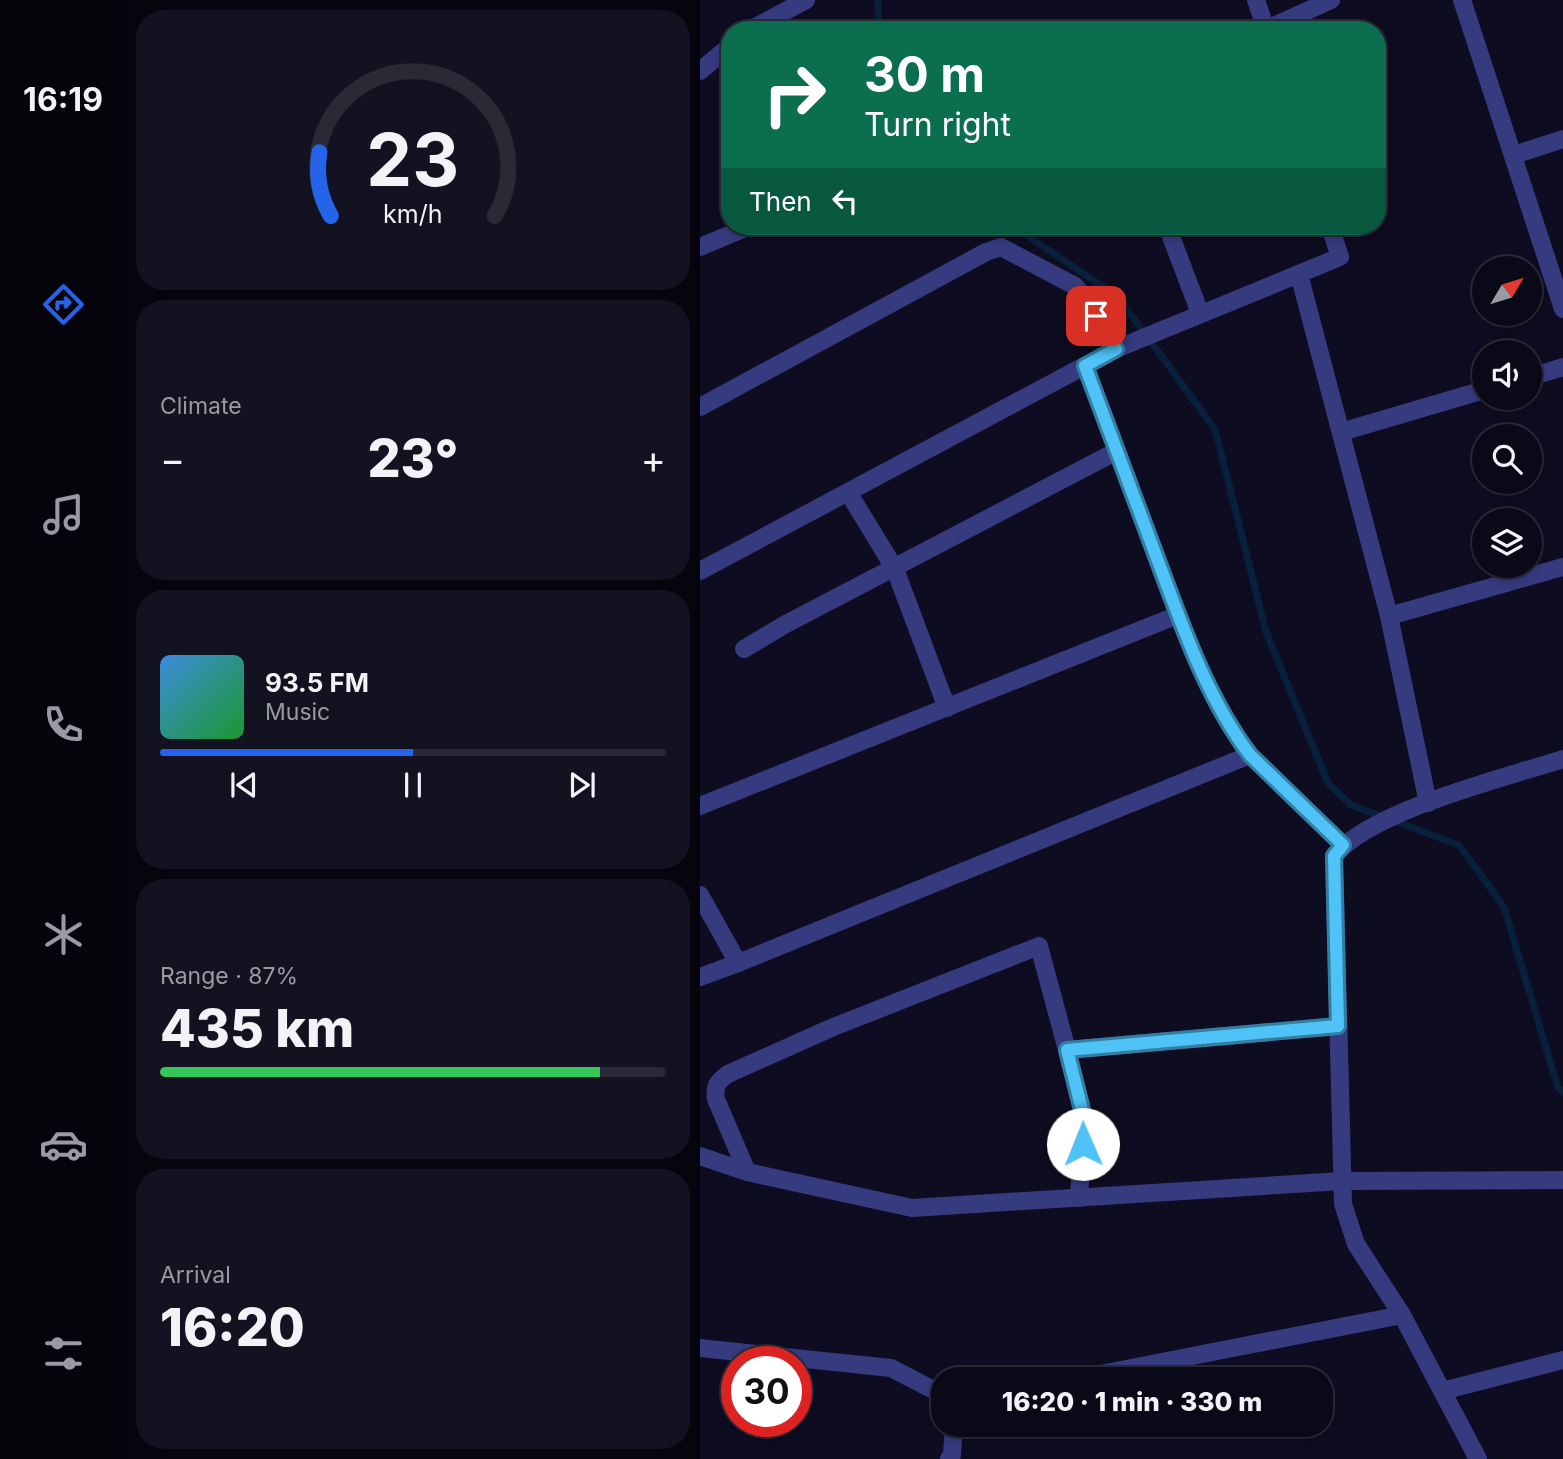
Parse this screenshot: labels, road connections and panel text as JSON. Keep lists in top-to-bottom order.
{
  "north": "top right",
  "page": {
    "tabs": "16:19",
    "turn": ["30 m", "Turn right"],
    "then": "Then",
    "tile": [
      "Climate",
      ["Range · 87%", "435 km"],
      ["Arrival", "16:20"]
    ],
    "heat": ["−", "23°", "+"],
    "song": ["93.5 FM", "Music"],
    "limit": "30",
    "trip": "16:20 · 1 min · 330 m",
    "gauge": ["23", "km/h"]
  }
}
